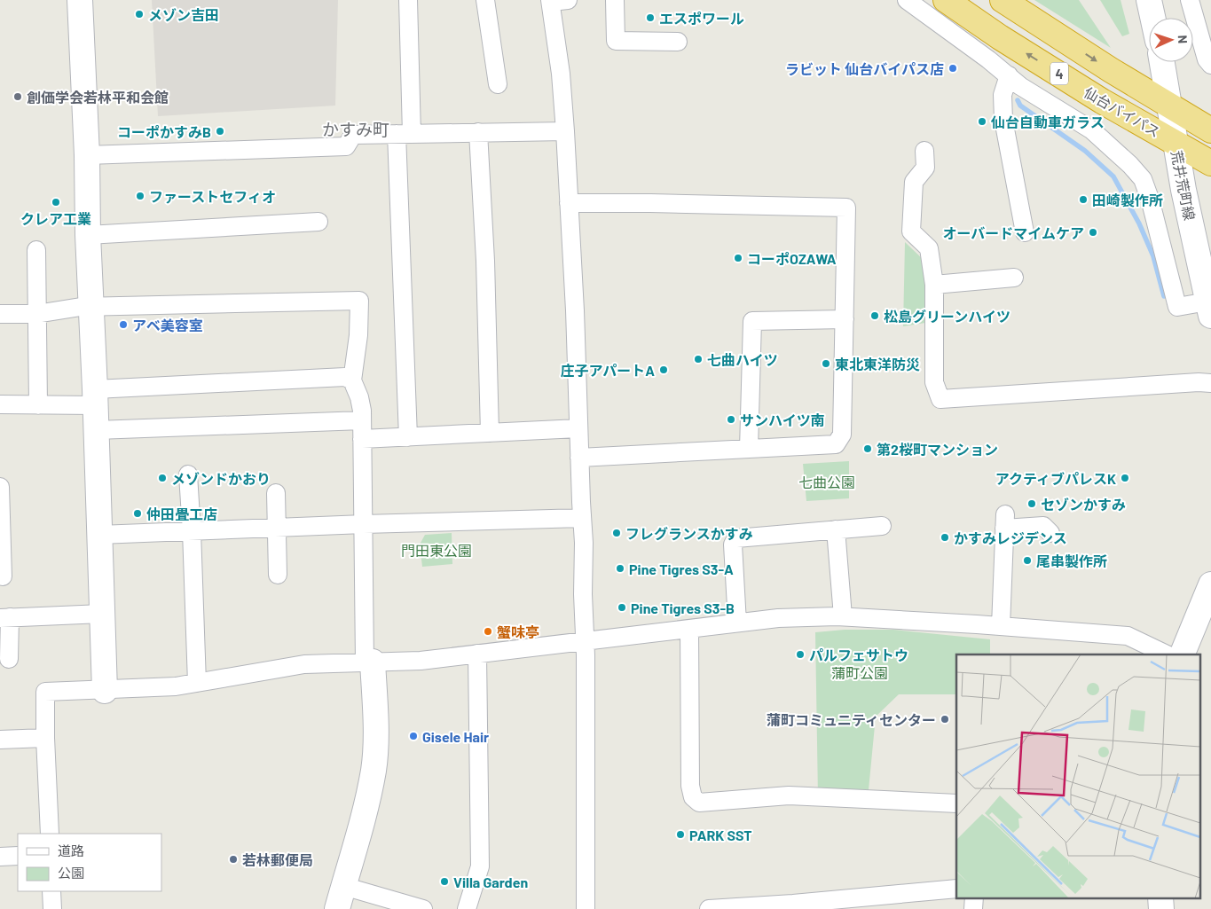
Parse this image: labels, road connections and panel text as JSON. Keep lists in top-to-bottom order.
{
  "streets": {
    "highway": ["4", "仙台バイパス"],
    "street": ["荒井荒町線"]
  },
  "crossings": [
    ["仙台バイパス", "荒井荒町線"]
  ],
  "districts": ["かすみ町"],
  "parks": ["七曲公園", "門田東公園", "蒲町公園"],
  "places": [
    "メゾン吉田",
    "エスポワール",
    "ラビット 仙台バイパス店",
    "創価学会若林平和会館",
    "仙台自動車ガラス",
    "コーポかすみB",
    "ファーストセフィオ",
    "田崎製作所",
    "クレア工業",
    "オーバードマイムケア",
    "コーポOZAWA",
    "松島グリーンハイツ",
    "アベ美容室",
    "七曲ハイツ",
    "東北東洋防災",
    "庄子アパートA",
    "サンハイツ南",
    "第2桜町マンション",
    "メゾンドかおり",
    "アクティブパレスK",
    "セゾンかすみ",
    "仲田畳工店",
    "フレグランスかすみ",
    "かすみレジデンス",
    "尾串製作所",
    "Pine Tigres S3-A",
    "Pine Tigres S3-B",
    "蟹味亭",
    "パルフェサトウ",
    "蒲町コミュニティセンター",
    "Gisele Hair",
    "PARK SST",
    "若林郵便局",
    "Villa Garden"
  ],
  "legend": ["道路", "公園"],
  "north": "right"
}
